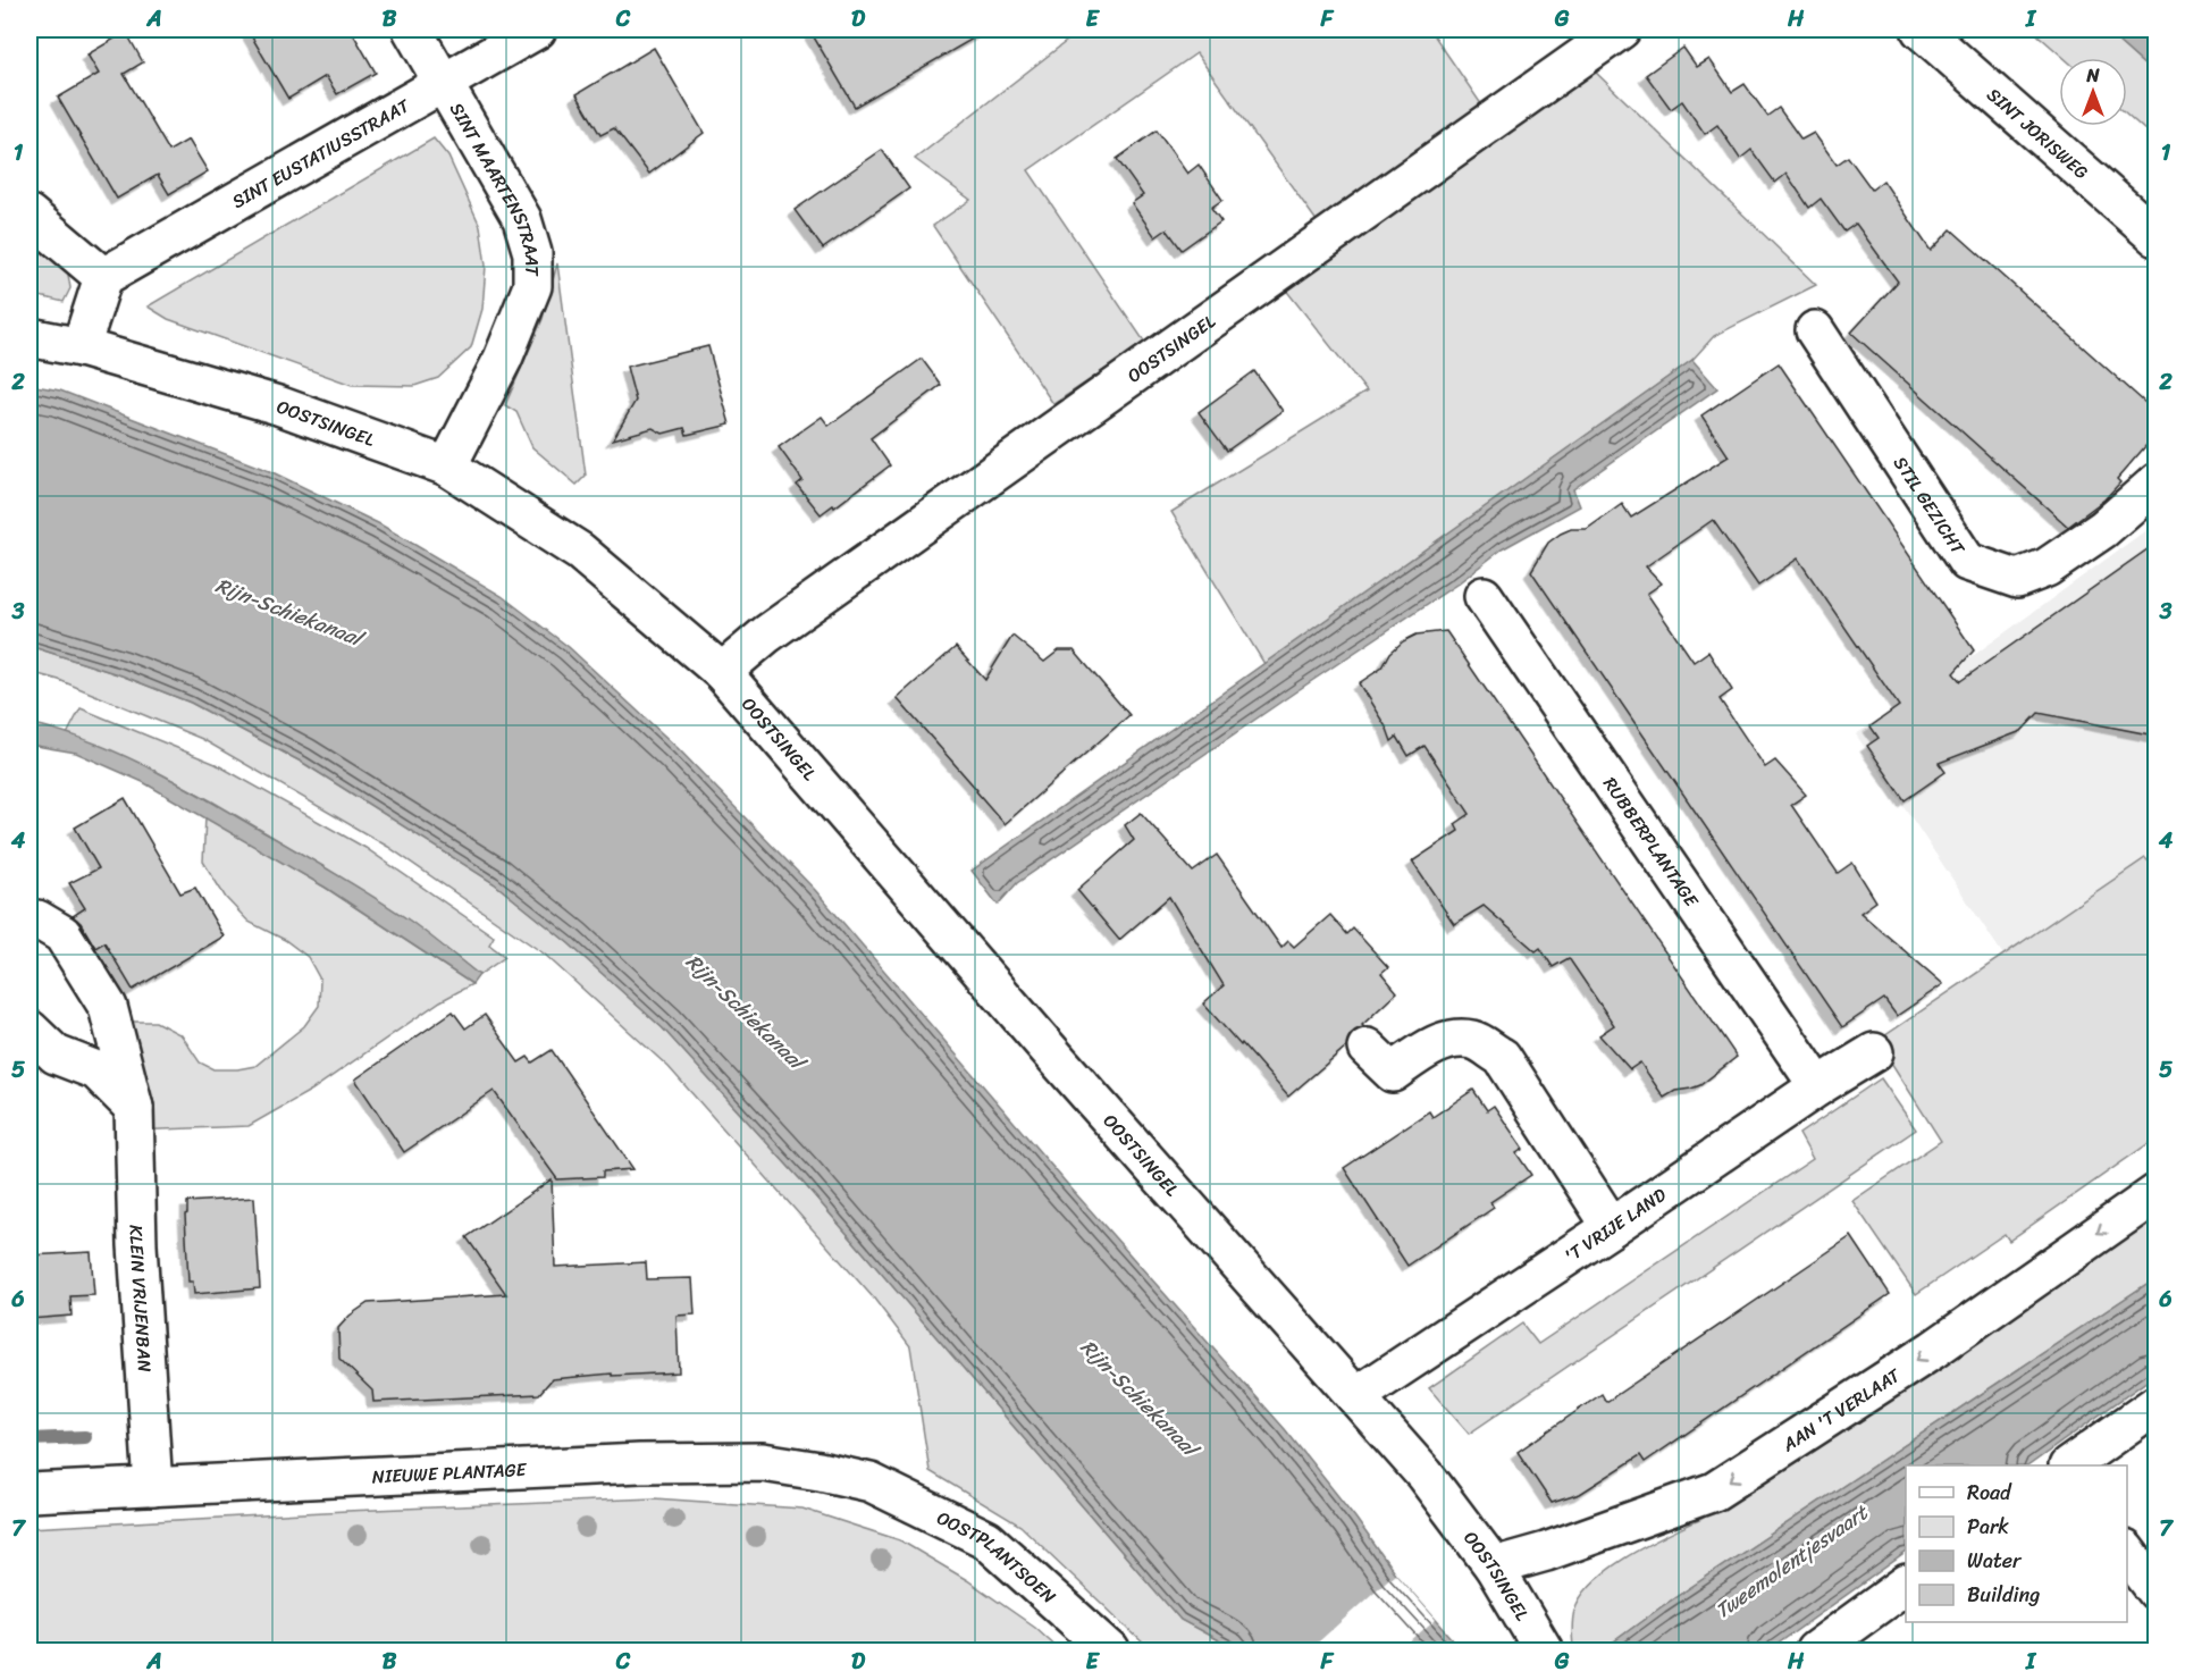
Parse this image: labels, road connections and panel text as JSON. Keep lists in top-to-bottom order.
{
  "streets": {
    "street": [
      "SINT JORISWEG",
      "SINT EUSTATIUSSTRAAT",
      "SINT MAARTENSTRAAT",
      "OOSTSINGEL",
      "STIL GEZICHT",
      "RUBBERPLANTAGE",
      "'T VRIJE LAND",
      "KLEIN VRIJENBAN",
      "AAN 'T VERLAAT",
      "NIEUWE PLANTAGE",
      "OOSTPLANTSOEN"
    ]
  },
  "crossings": [
    ["SINT EUSTATIUSSTRAAT", "SINT MAARTENSTRAAT"],
    ["SINT MAARTENSTRAAT", "OOSTSINGEL"],
    ["OOSTSINGEL", "'T VRIJE LAND"],
    ["OOSTSINGEL", "AAN 'T VERLAAT"],
    ["RUBBERPLANTAGE", "'T VRIJE LAND"],
    ["KLEIN VRIJENBAN", "NIEUWE PLANTAGE"],
    ["NIEUWE PLANTAGE", "OOSTPLANTSOEN"]
  ],
  "one_way": ["AAN 'T VERLAAT"],
  "water": ["Rijn-Schiekanaal", "Tweemolentjesvaart"],
  "legend": [
    "Road",
    "Park",
    "Water",
    "Building"
  ],
  "north": "top",
  "grid": {
    "columns": [
      "A",
      "B",
      "C",
      "D",
      "E",
      "F",
      "G",
      "H",
      "I"
    ],
    "rows": [
      "1",
      "2",
      "3",
      "4",
      "5",
      "6",
      "7"
    ]
  }
}
